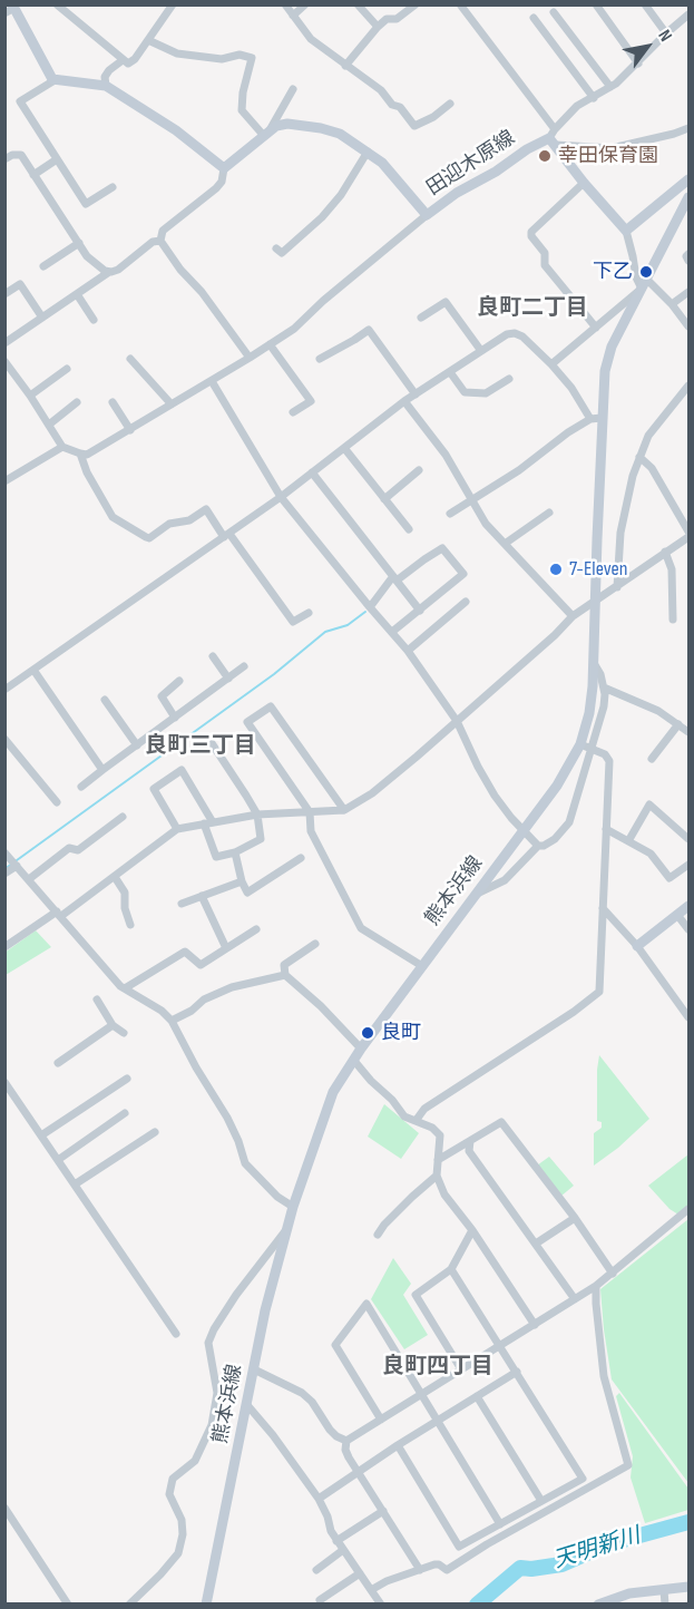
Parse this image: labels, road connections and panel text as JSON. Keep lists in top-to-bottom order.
{
  "streets": {
    "main road": ["田迎木原線", "熊本浜線"]
  },
  "districts": ["良町二丁目", "良町三丁目", "良町四丁目"],
  "water": ["天明新川"],
  "places": [
    "幸田保育園",
    "下乙",
    "7-Eleven",
    "良町"
  ],
  "north": "top right"
}
